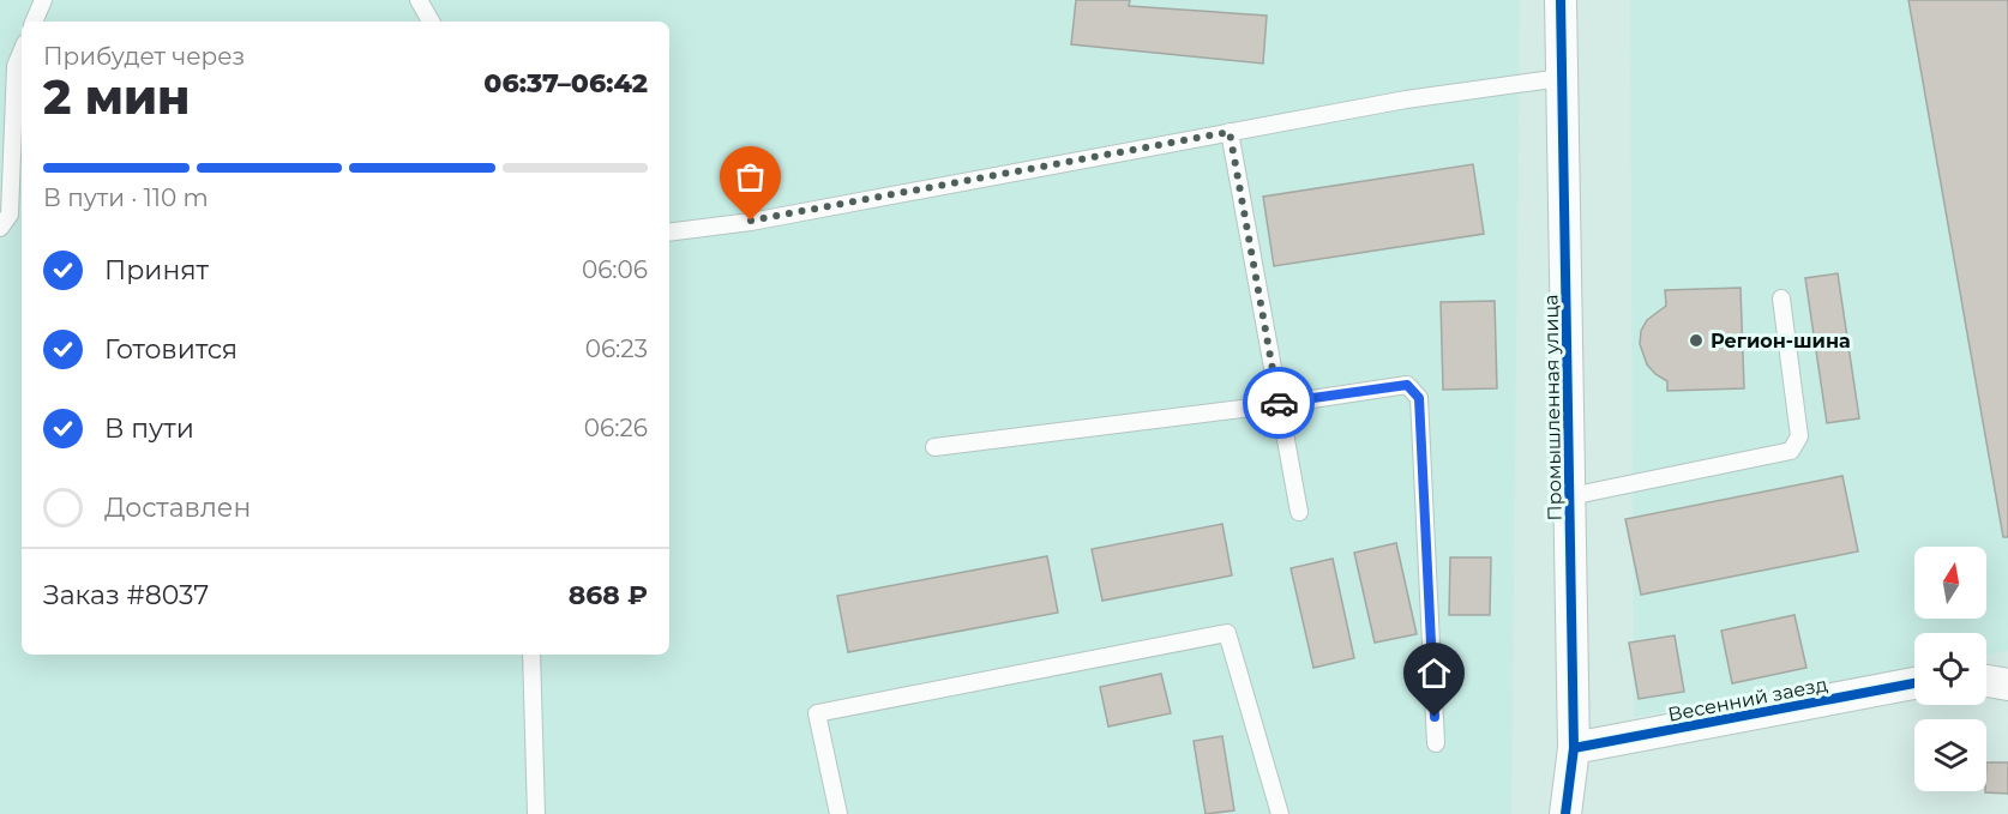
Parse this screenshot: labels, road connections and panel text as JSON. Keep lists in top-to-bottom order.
{
  "streets": {
    "street": ["Промышленная улица", "Весенний заезд"]
  },
  "crossings": [
    ["Промышленная улица", "Весенний заезд"]
  ],
  "places": ["Регион-шина"],
  "north": "top",
  "page": {
    "heading": ["2 мин", "Прибудет через", "06:37–06:42"],
    "panel": ["Заказ #8037", "868 ₽"],
    "bar": "В пути · 110 m",
    "list": [
      ["Принят", "06:06"],
      ["Готовится", "06:23"],
      ["В пути", "06:26"],
      "Доставлен"
    ]
  }
}
